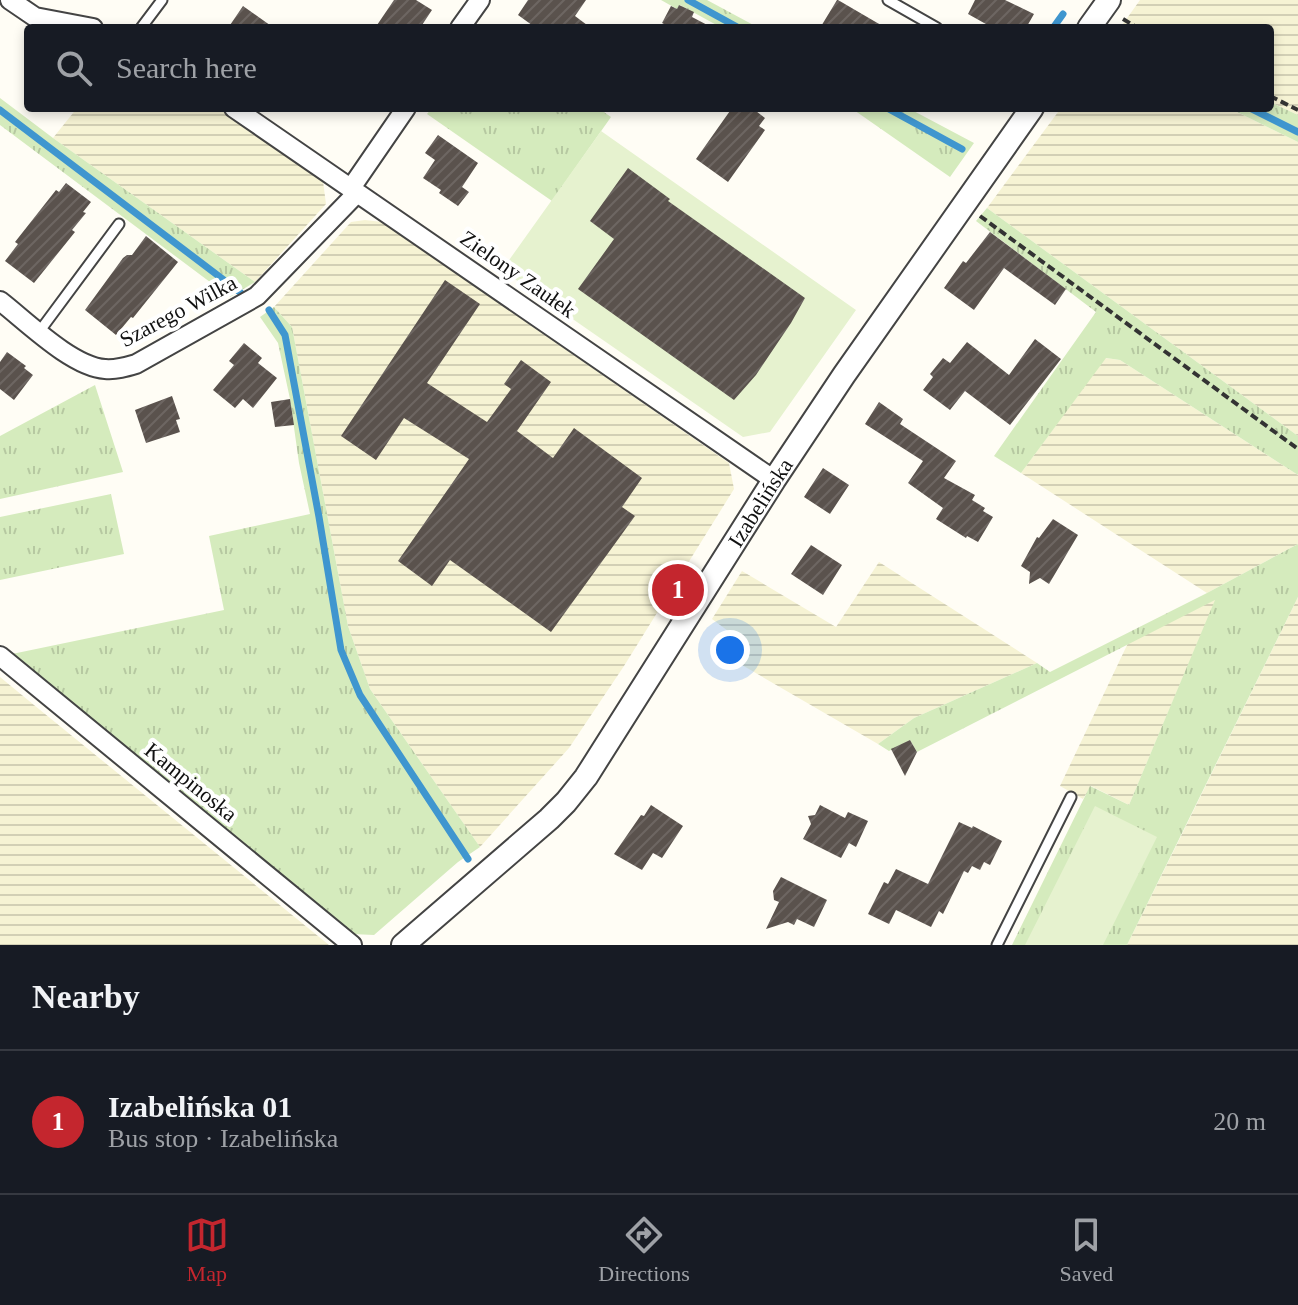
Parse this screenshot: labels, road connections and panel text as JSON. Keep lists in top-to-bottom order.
{
  "streets": {
    "street": [
      "Zielony Zaułek",
      "Szarego Wilka",
      "Izabelińska",
      "Kampinoska"
    ]
  },
  "crossings": [
    ["Zielony Zaułek", "Szarego Wilka"],
    ["Zielony Zaułek", "Izabelińska"]
  ],
  "page": {
    "search": "Search here",
    "pins": "1",
    "heading": "Nearby",
    "list": [
      {
        "mark": "1",
        "name": "Izabelińska 01",
        "note": "Bus stop · Izabelińska",
        "value": "20 m"
      }
    ],
    "nav": ["Map", "Directions", "Saved"]
  }
}
